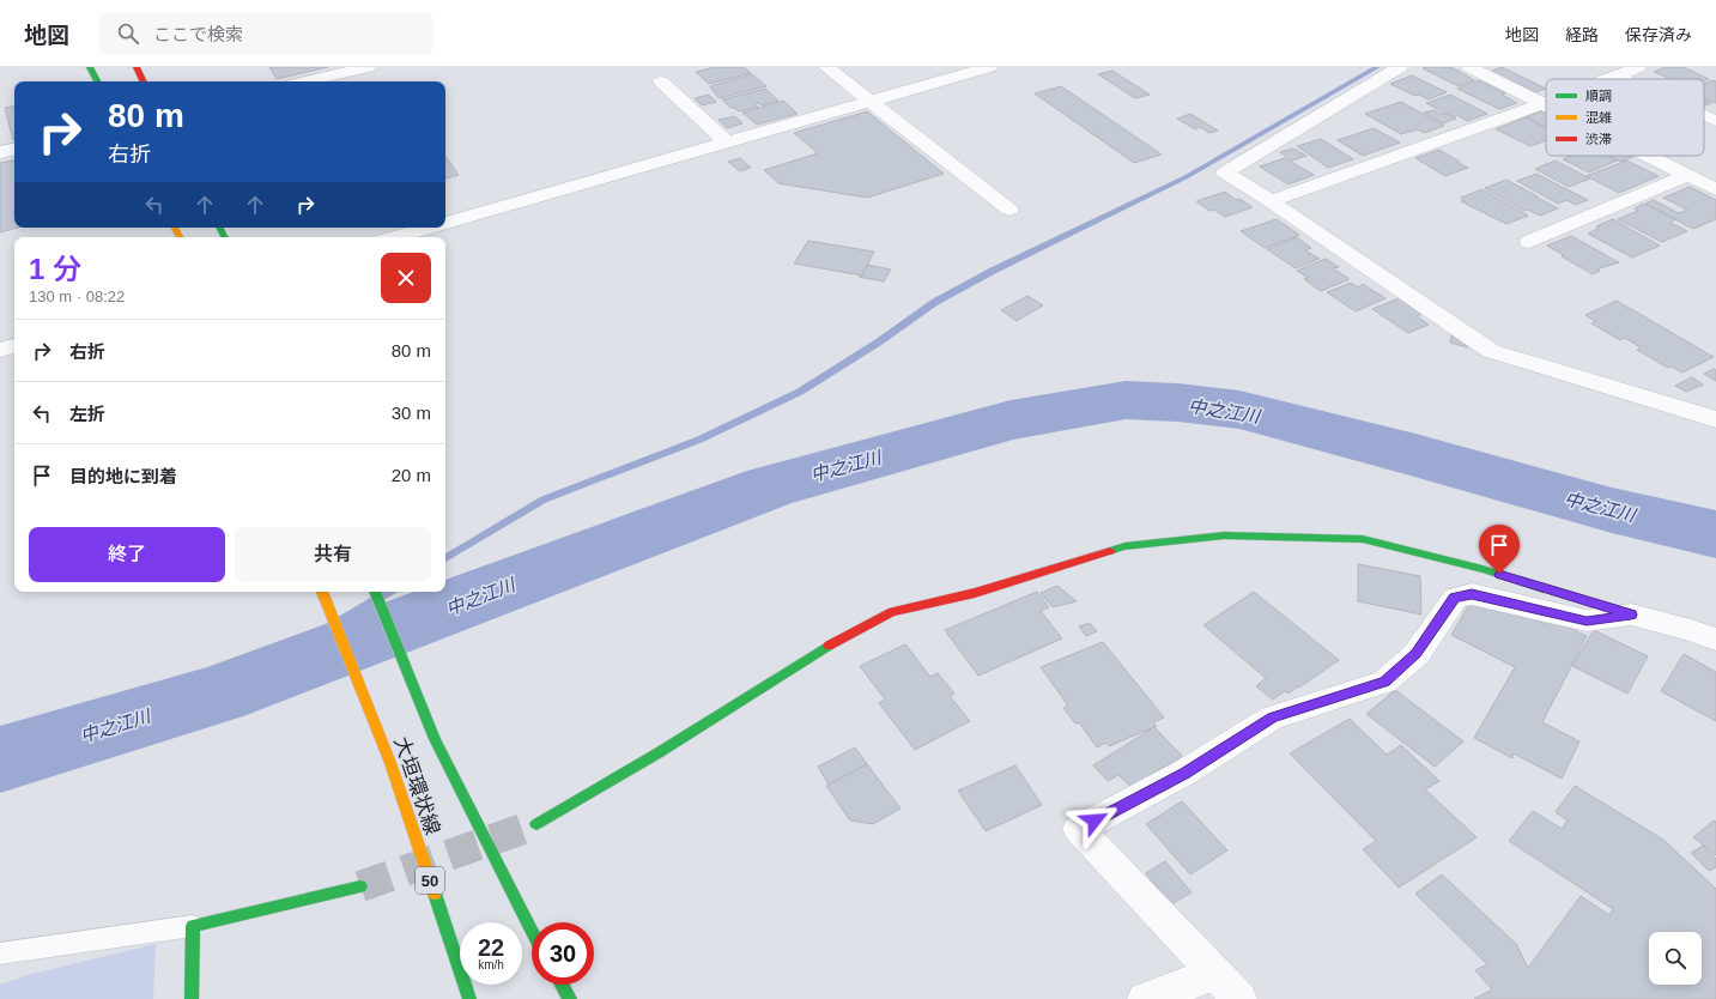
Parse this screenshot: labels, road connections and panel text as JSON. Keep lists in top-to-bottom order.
{
  "streets": {
    "street": ["大垣環状線", "50"]
  },
  "water": ["中之江川"],
  "legend": ["順調", "混雑", "渋滞"],
  "page": {
    "header": "地図",
    "search": "ここで検索",
    "nav": ["地図", "経路", "保存済み"],
    "turn": ["80 m", "右折"],
    "heading": ["1 分", "130 m · 08:22"],
    "list": [
      {
        "name": "右折",
        "value": "80 m"
      },
      {
        "name": "左折",
        "value": "30 m"
      },
      {
        "name": "目的地に到着",
        "value": "20 m"
      }
    ],
    "buttons": ["終了", "共有"],
    "speed": "22 km/h",
    "limit": "30"
  }
}
